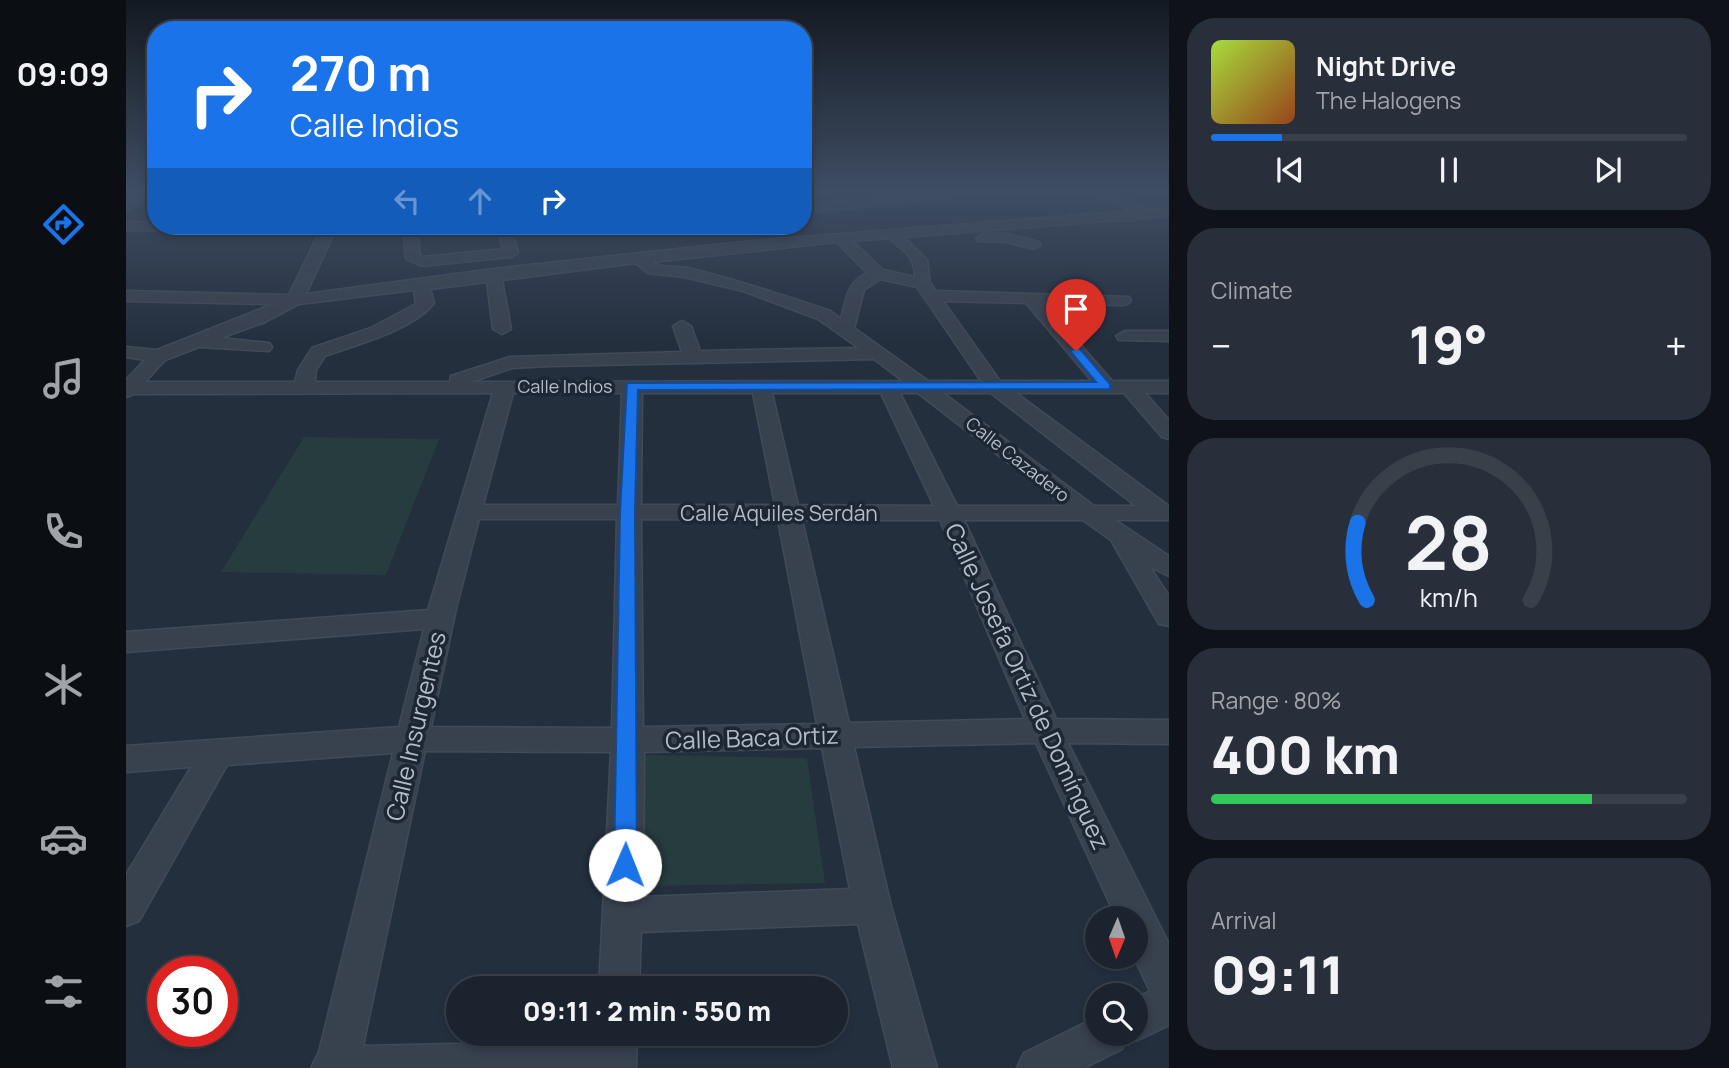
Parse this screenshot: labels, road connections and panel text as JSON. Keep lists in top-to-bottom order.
{
  "streets": {
    "street": [
      "Calle Indios",
      "Calle Cazadero",
      "Calle Aquiles Serdán",
      "Calle Josefa Ortiz de Domínguez",
      "Calle Insurgentes",
      "Calle Baca Ortiz"
    ]
  },
  "crossings": [
    ["Calle Indios", "Calle Cazadero"],
    ["Calle Indios", "Calle Josefa Ortiz de Domínguez"],
    ["Calle Indios", "Calle Insurgentes"],
    ["Calle Cazadero", "Calle Aquiles Serdán"],
    ["Calle Aquiles Serdán", "Calle Josefa Ortiz de Domínguez"],
    ["Calle Aquiles Serdán", "Calle Insurgentes"],
    ["Calle Josefa Ortiz de Domínguez", "Calle Baca Ortiz"],
    ["Calle Insurgentes", "Calle Baca Ortiz"]
  ],
  "north": "bottom",
  "page": {
    "tabs": "09:09",
    "turn": ["270 m", "Calle Indios"],
    "song": ["Night Drive", "The Halogens"],
    "tile": [
      "Climate",
      ["Range · 80%", "400 km"],
      ["Arrival", "09:11"]
    ],
    "heat": ["−", "19°", "+"],
    "limit": "30",
    "trip": "09:11 · 2 min · 550 m",
    "gauge": ["28", "km/h"]
  }
}
